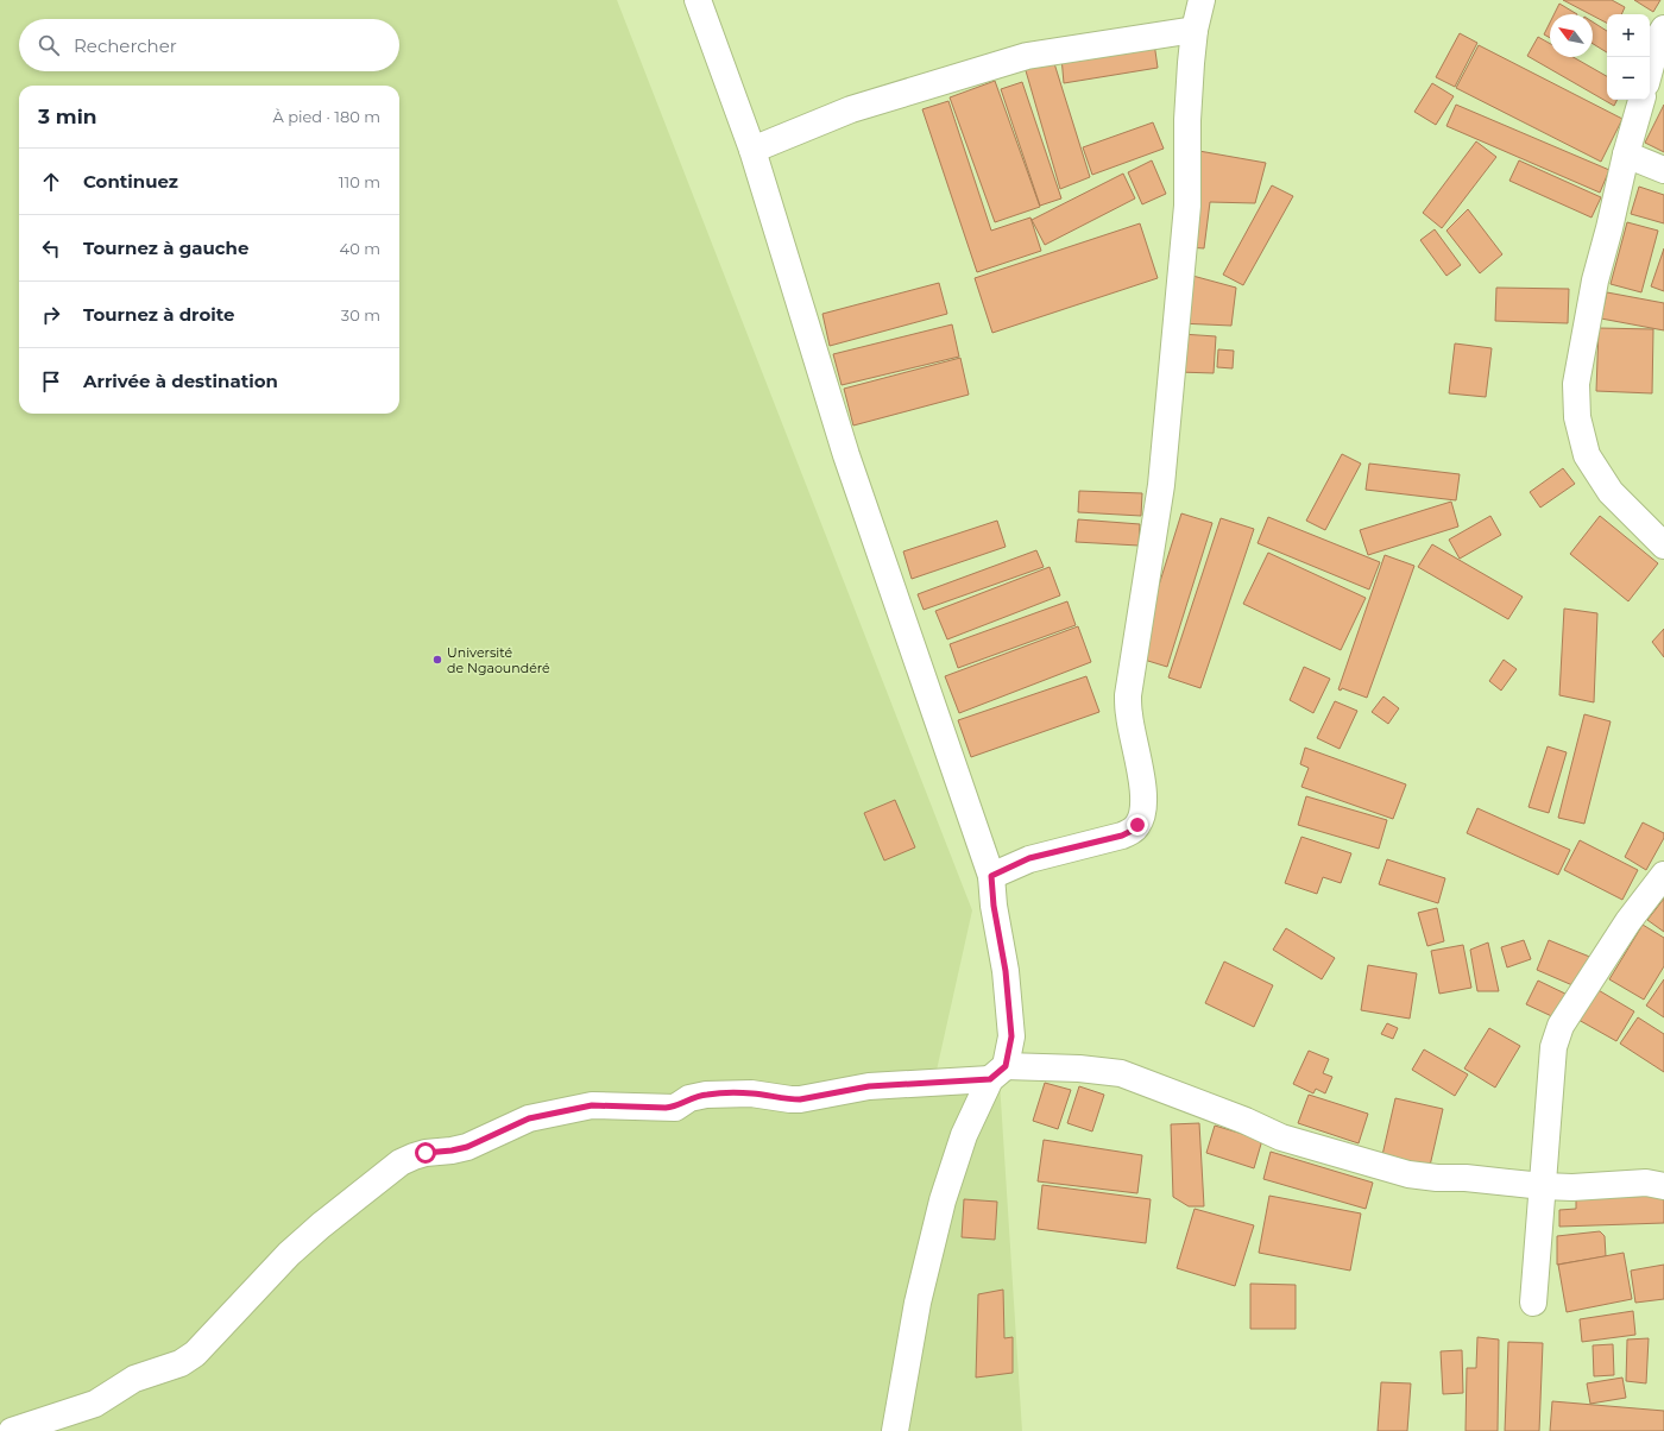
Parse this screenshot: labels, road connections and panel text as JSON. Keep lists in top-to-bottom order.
{
  "places": ["Université de Ngaoundéré"],
  "north": "top left",
  "page": {
    "map_buttons": ["+", "−"],
    "search": "Rechercher",
    "heading": ["3 min", "À pied · 180 m"],
    "list": [
      ["Continuez", "110 m"],
      ["Tournez à gauche", "40 m"],
      ["Tournez à droite", "30 m"],
      "Arrivée à destination"
    ]
  }
}
